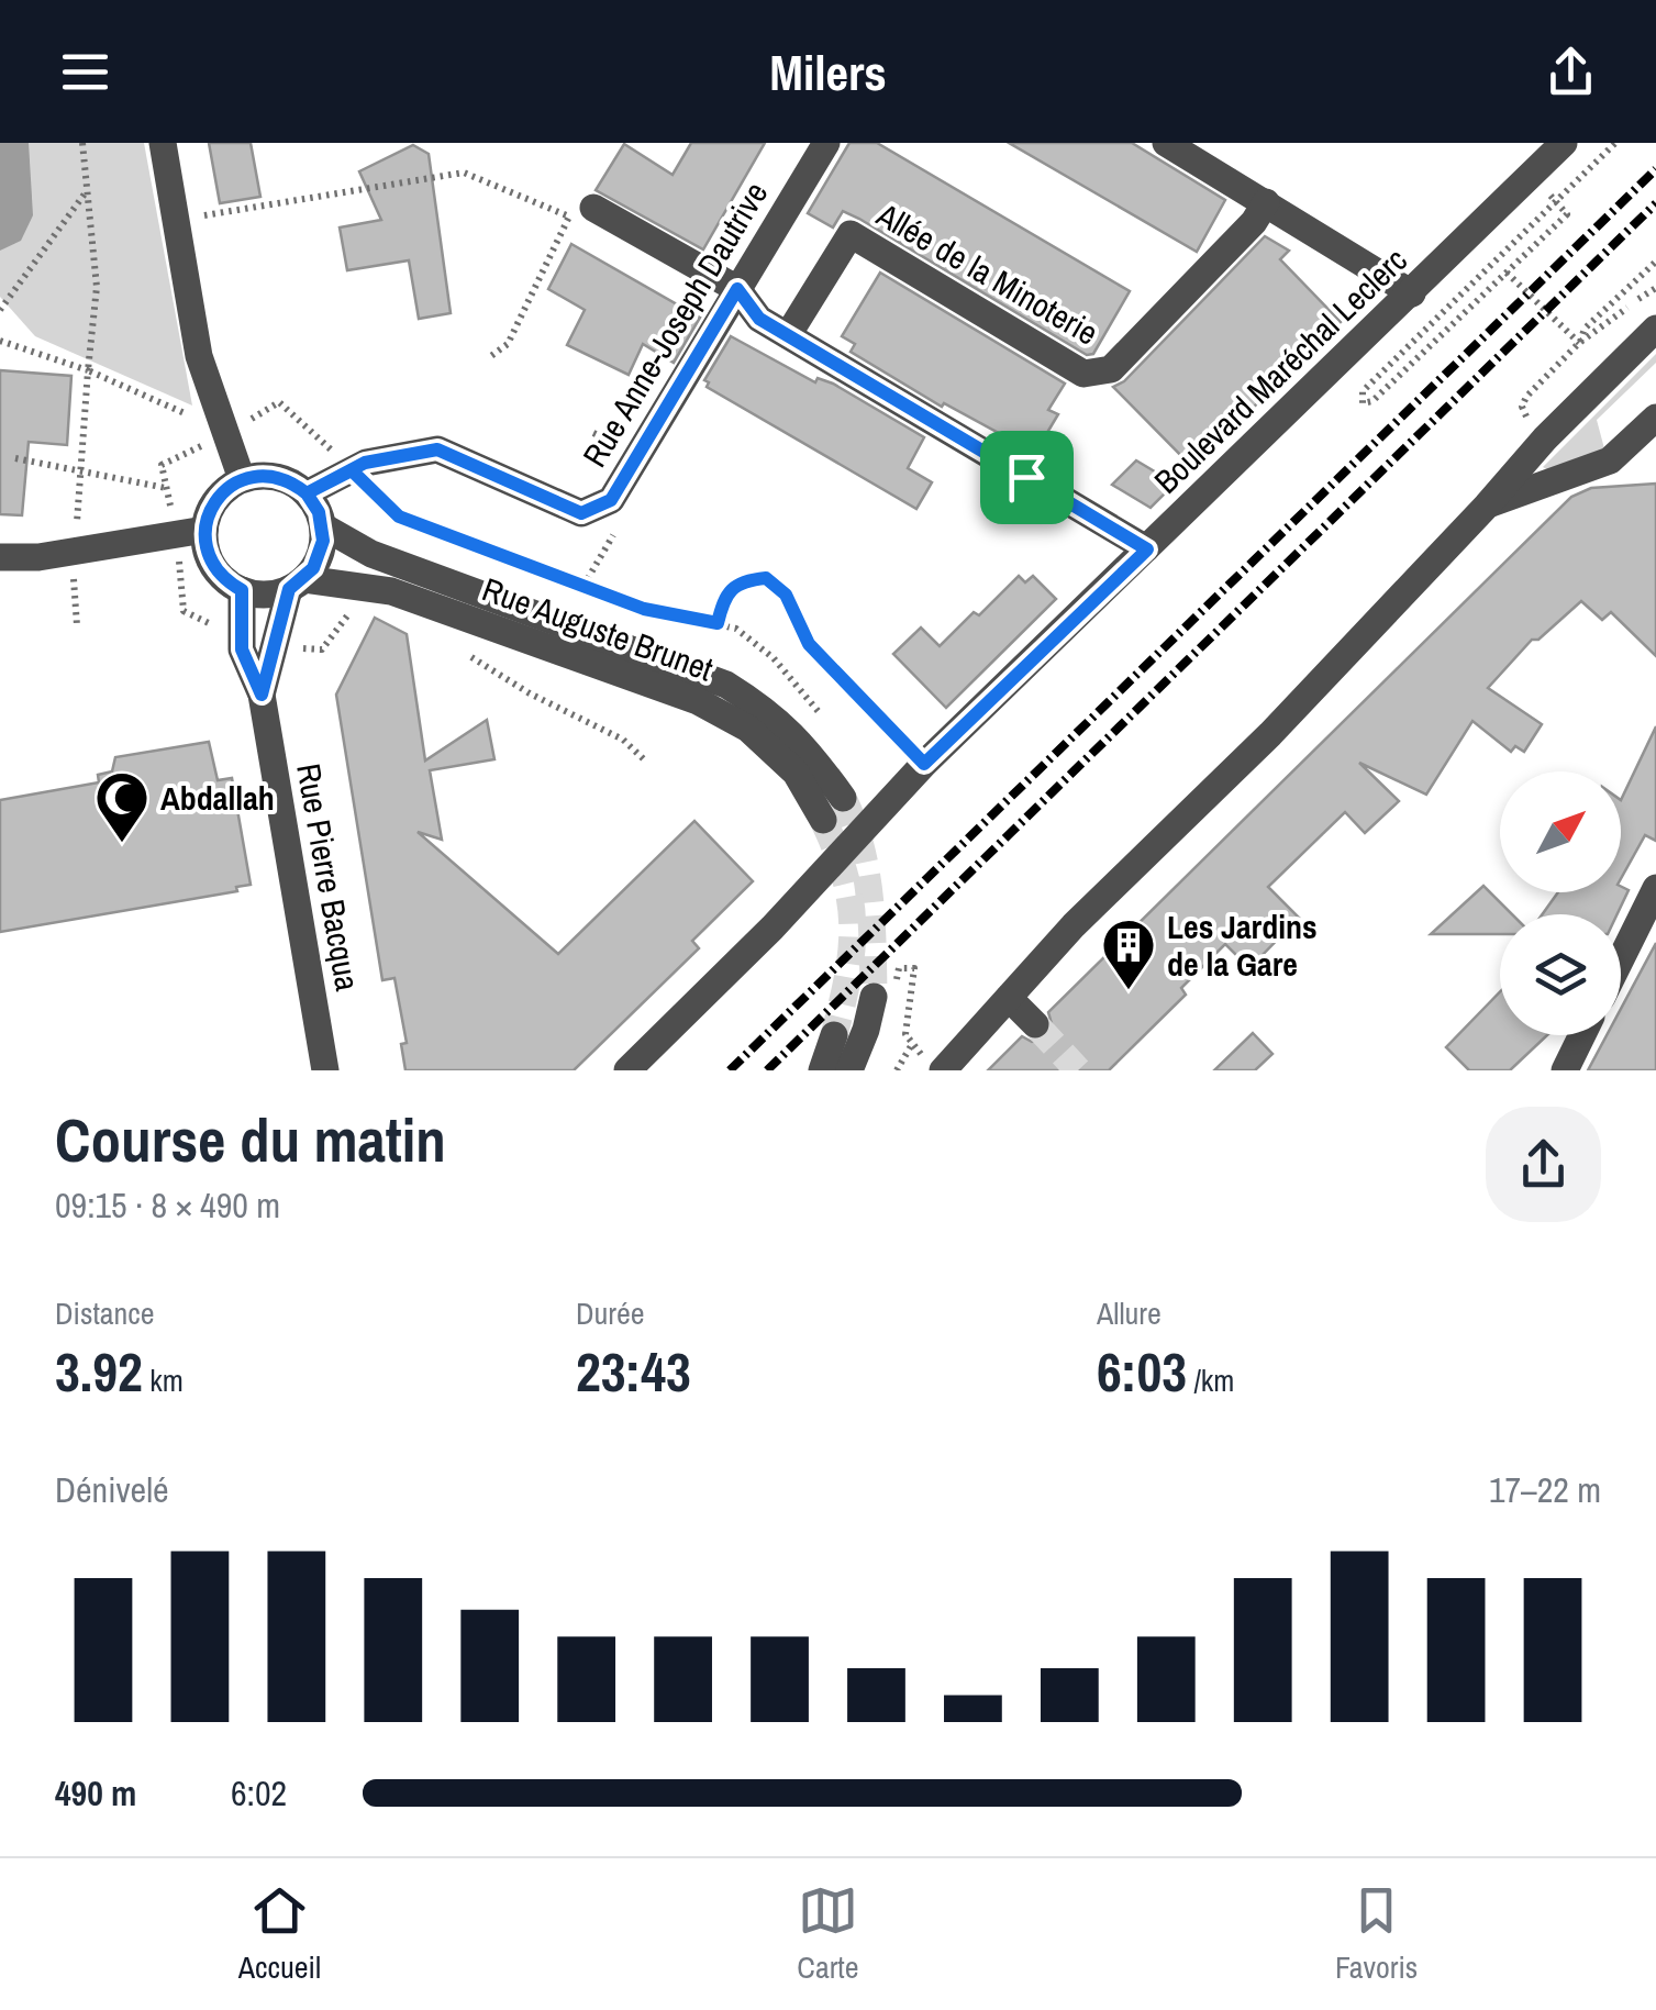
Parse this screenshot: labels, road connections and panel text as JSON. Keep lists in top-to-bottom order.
{
  "streets": {
    "street": [
      "Allée de la Minoterie",
      "Rue Anne-Joseph Dautrive",
      "Boulevard Maréchal Leclerc",
      "Rue Auguste Brunet",
      "Rue Pierre Bacqua"
    ]
  },
  "crossings": [
    ["Rue Anne-Joseph Dautrive", "Rue Auguste Brunet"],
    ["Rue Anne-Joseph Dautrive", "Rue Pierre Bacqua"],
    ["Rue Auguste Brunet", "Rue Pierre Bacqua"]
  ],
  "places": {
    "mosque": ["Abdallah"],
    "building": ["Les Jardins de la Gare"]
  },
  "north": "top right",
  "page": {
    "header": "Milers",
    "heading": ["Course du matin", "09:15 · 8 × 490 m"],
    "stats": [
      ["Distance", "3.92 km"],
      ["Durée", "23:43"],
      ["Allure", "6:03 /km"]
    ],
    "chart": ["Dénivelé", "17–22 m"],
    "list": [
      {
        "name": "490 m",
        "note": "6:02"
      }
    ],
    "tabs": ["Accueil", "Carte", "Favoris"]
  }
}
